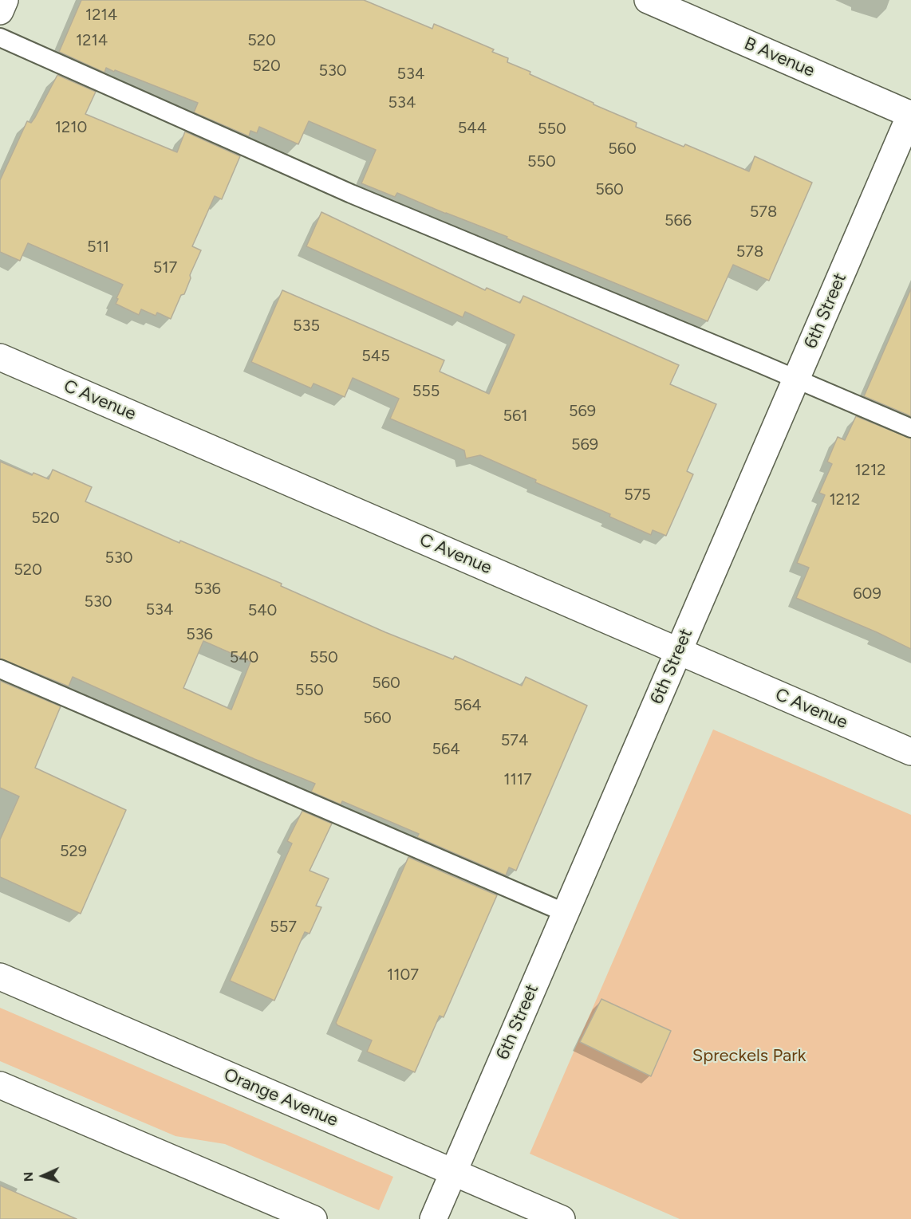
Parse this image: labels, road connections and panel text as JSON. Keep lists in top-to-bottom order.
{
  "streets": {
    "main road": [
      "B Avenue",
      "6th Street",
      "C Avenue",
      "Orange Avenue"
    ]
  },
  "crossings": [
    ["B Avenue", "6th Street"],
    ["6th Street", "C Avenue"],
    ["6th Street", "Orange Avenue"]
  ],
  "parks": ["Spreckels Park"],
  "house_numbers": [
    "1214",
    "1214",
    "520",
    "520",
    "530",
    "534",
    "534",
    "1210",
    "544",
    "550",
    "560",
    "550",
    "560",
    "578",
    "566",
    "511",
    "578",
    "517",
    "535",
    "545",
    "555",
    "569",
    "561",
    "569",
    "1212",
    "575",
    "1212",
    "520",
    "530",
    "520",
    "536",
    "609",
    "530",
    "534",
    "540",
    "536",
    "540",
    "550",
    "560",
    "550",
    "564",
    "560",
    "574",
    "564",
    "1117",
    "529",
    "557",
    "1107"
  ],
  "north": "left"
}
